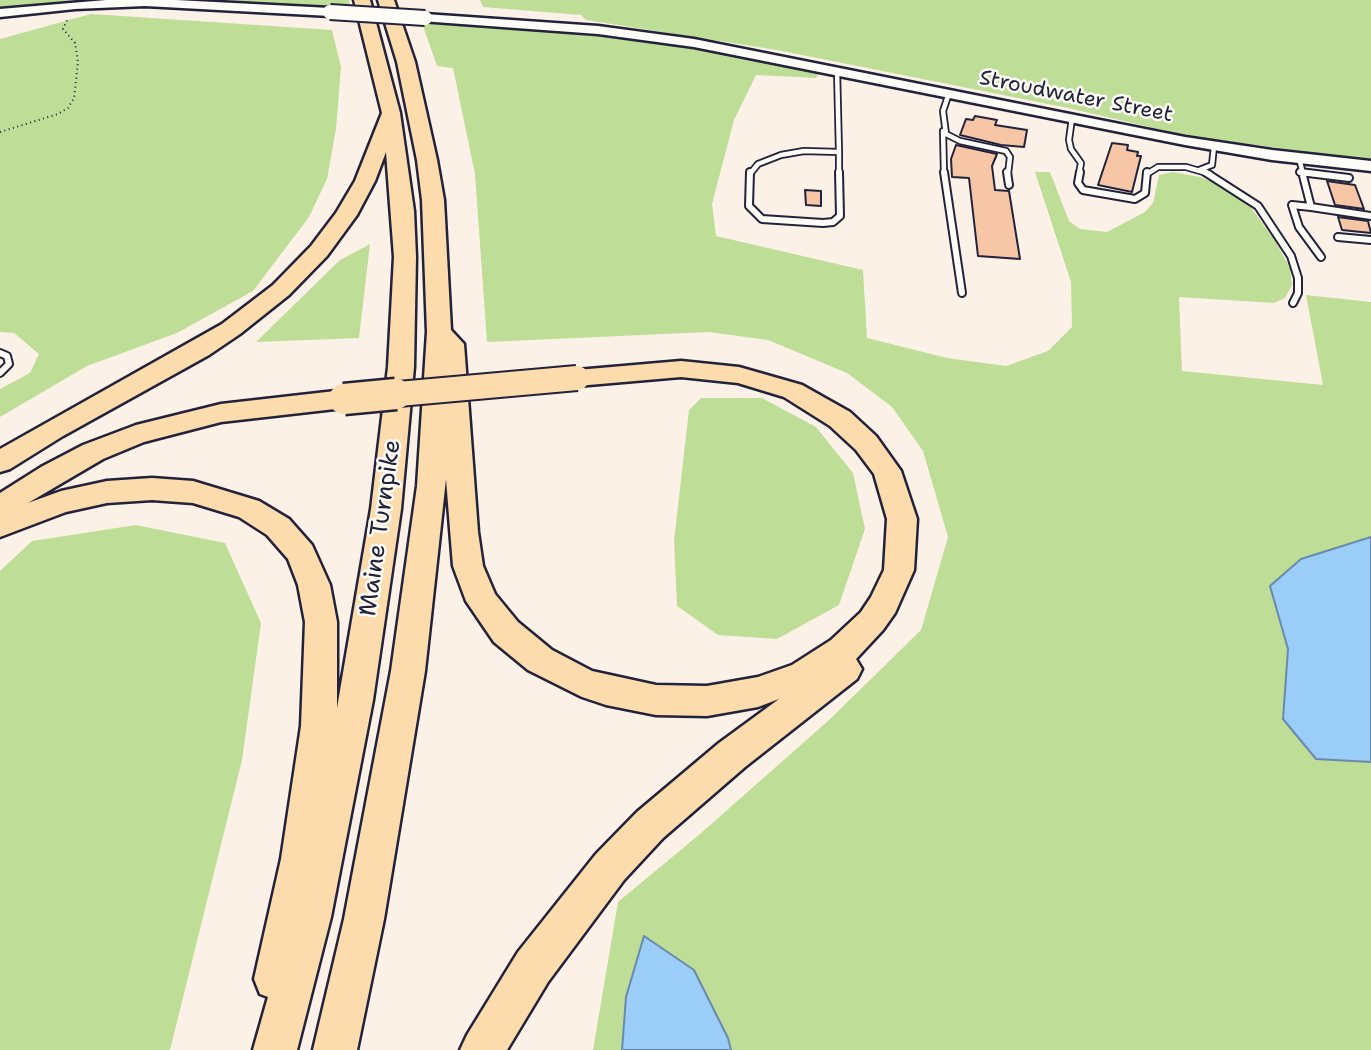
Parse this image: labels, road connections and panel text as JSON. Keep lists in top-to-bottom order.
{
  "streets": {
    "highway": ["Maine Turnpike"],
    "main road": ["Stroudwater Street"]
  }
}
